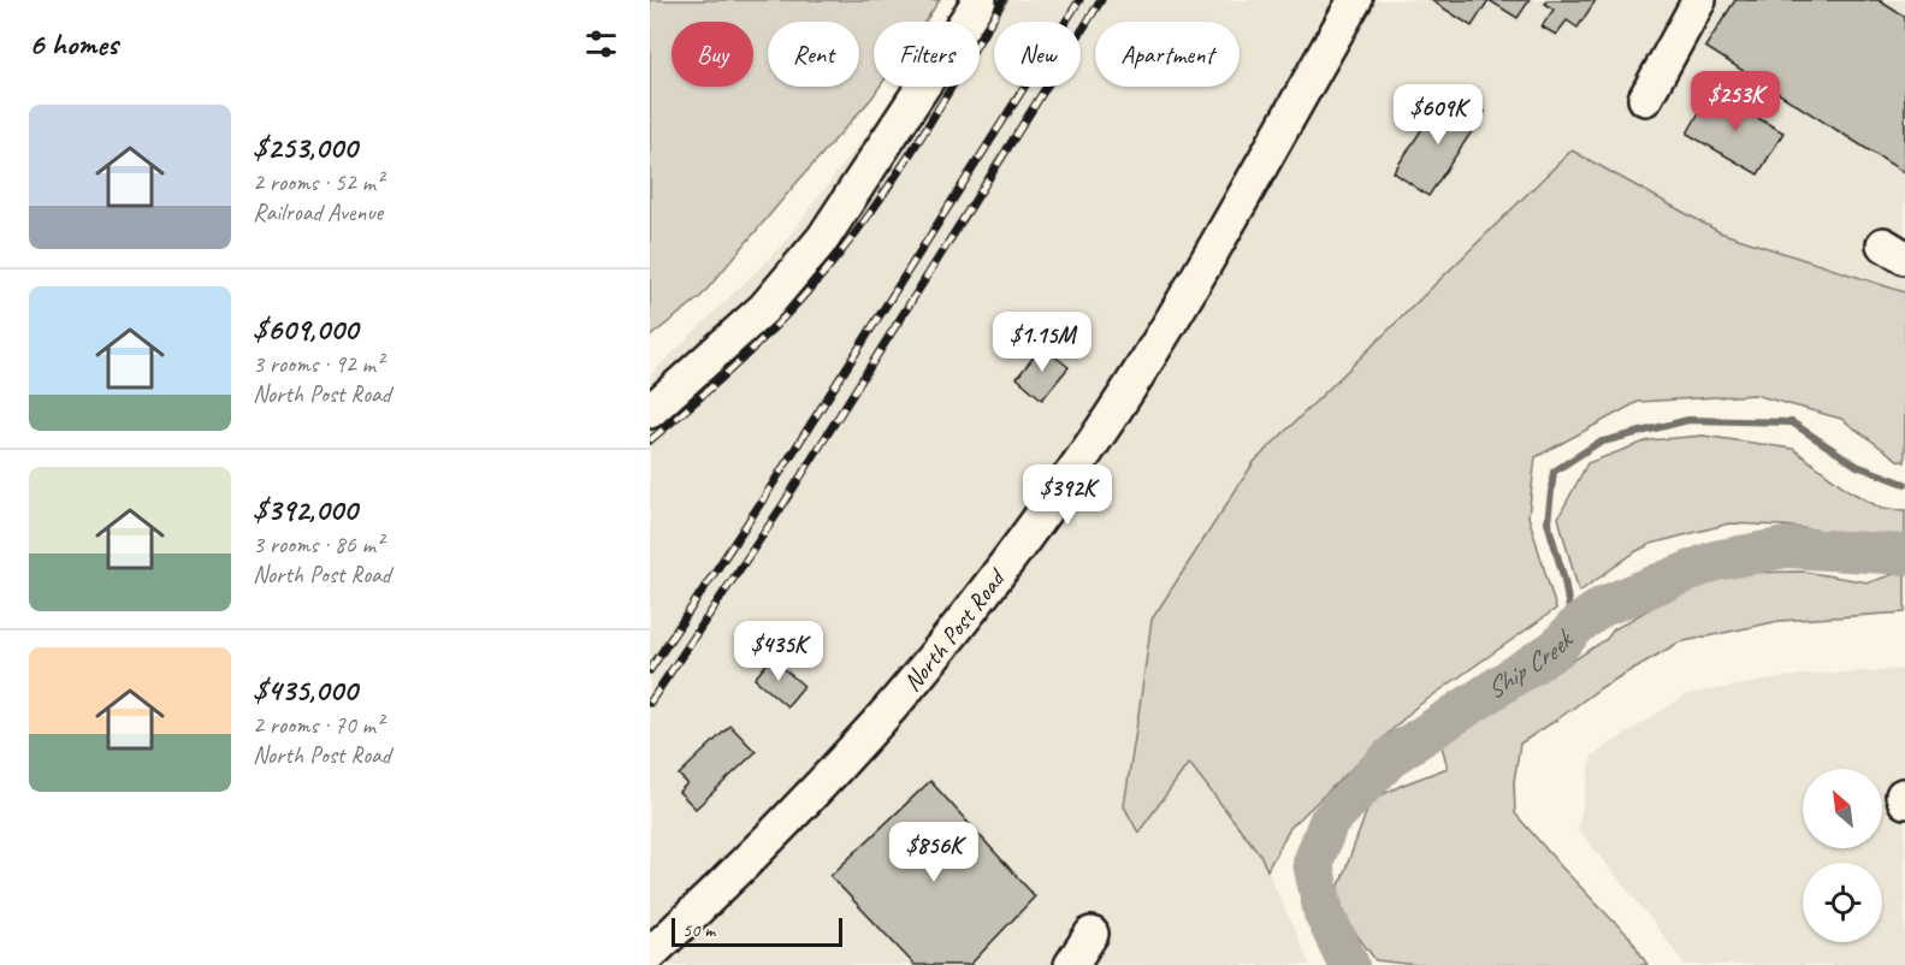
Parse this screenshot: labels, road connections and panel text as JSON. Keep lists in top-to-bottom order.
{
  "streets": {
    "street": ["North Post Road"]
  },
  "water": ["Ship Creek"],
  "scale_bar": "50 m",
  "north": "top left",
  "page": {
    "heading": "6 homes",
    "chip": [
      "Buy",
      "Rent",
      "Filters",
      "New",
      "Apartment"
    ],
    "price": [
      "$253K",
      "$609K",
      "$1.15M",
      "$392K",
      "$435K",
      "$856K"
    ],
    "list": [
      {
        "name": "$253,000",
        "note": "2 rooms · 52 m² · Railroad Avenue"
      },
      {
        "name": "$609,000",
        "note": "3 rooms · 92 m² · North Post Road"
      },
      {
        "name": "$392,000",
        "note": "3 rooms · 86 m² · North Post Road"
      },
      {
        "name": "$435,000",
        "note": "2 rooms · 70 m² · North Post Road"
      }
    ],
    "scale": "50 m"
  }
}
